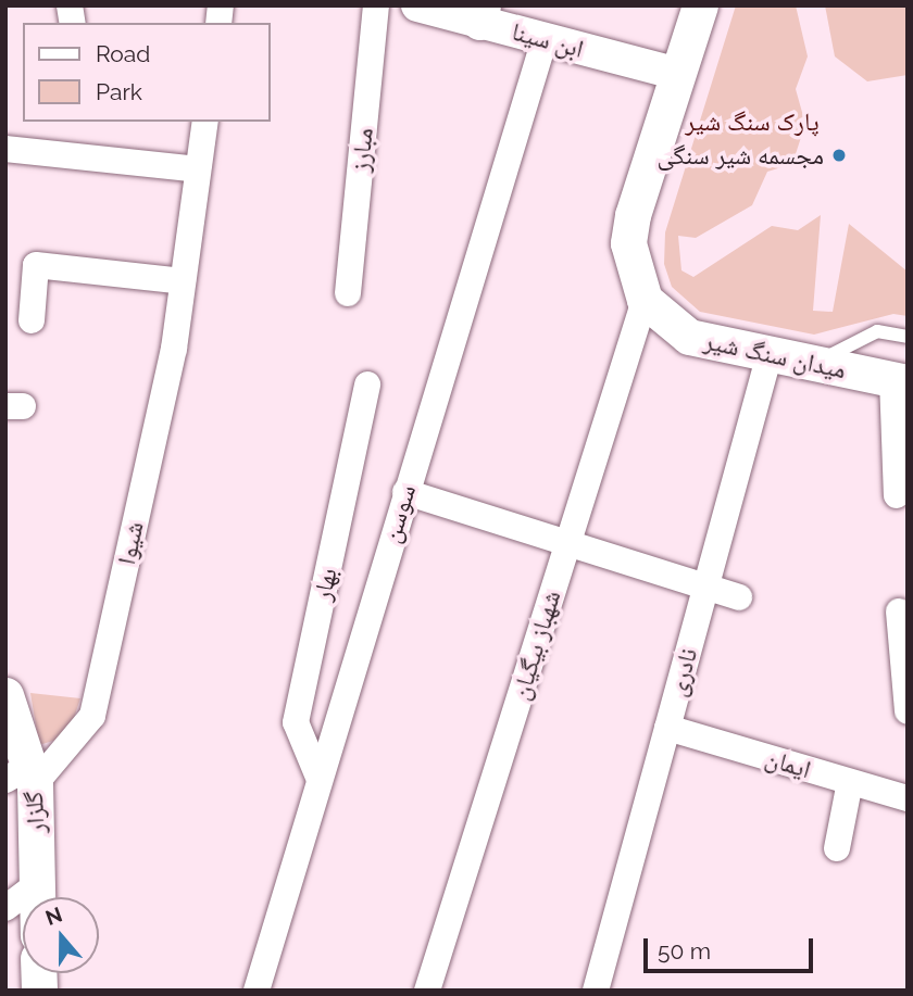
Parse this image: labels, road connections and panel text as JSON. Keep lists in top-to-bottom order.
{
  "streets": {
    "main road": ["میدان سنگ شیر", "گلزار"],
    "street": [
      "ابن سینا",
      "مبارز",
      "سوسن",
      "شیوا",
      "بهار",
      "شهباز بیگیان",
      "نادری",
      "ایمان"
    ]
  },
  "crossings": [
    ["ابن سینا", "سوسن"],
    ["میدان سنگ شیر", "شهباز بیگیان"],
    ["میدان سنگ شیر", "نادری"],
    ["سوسن", "بهار"],
    ["شیوا", "گلزار"],
    ["نادری", "ایمان"]
  ],
  "parks": ["پارک سنگ شیر"],
  "places": ["مجسمه شیر سنگی"],
  "legend": ["Road", "Park"],
  "scale_bar": "50 m",
  "north": "top"
}
